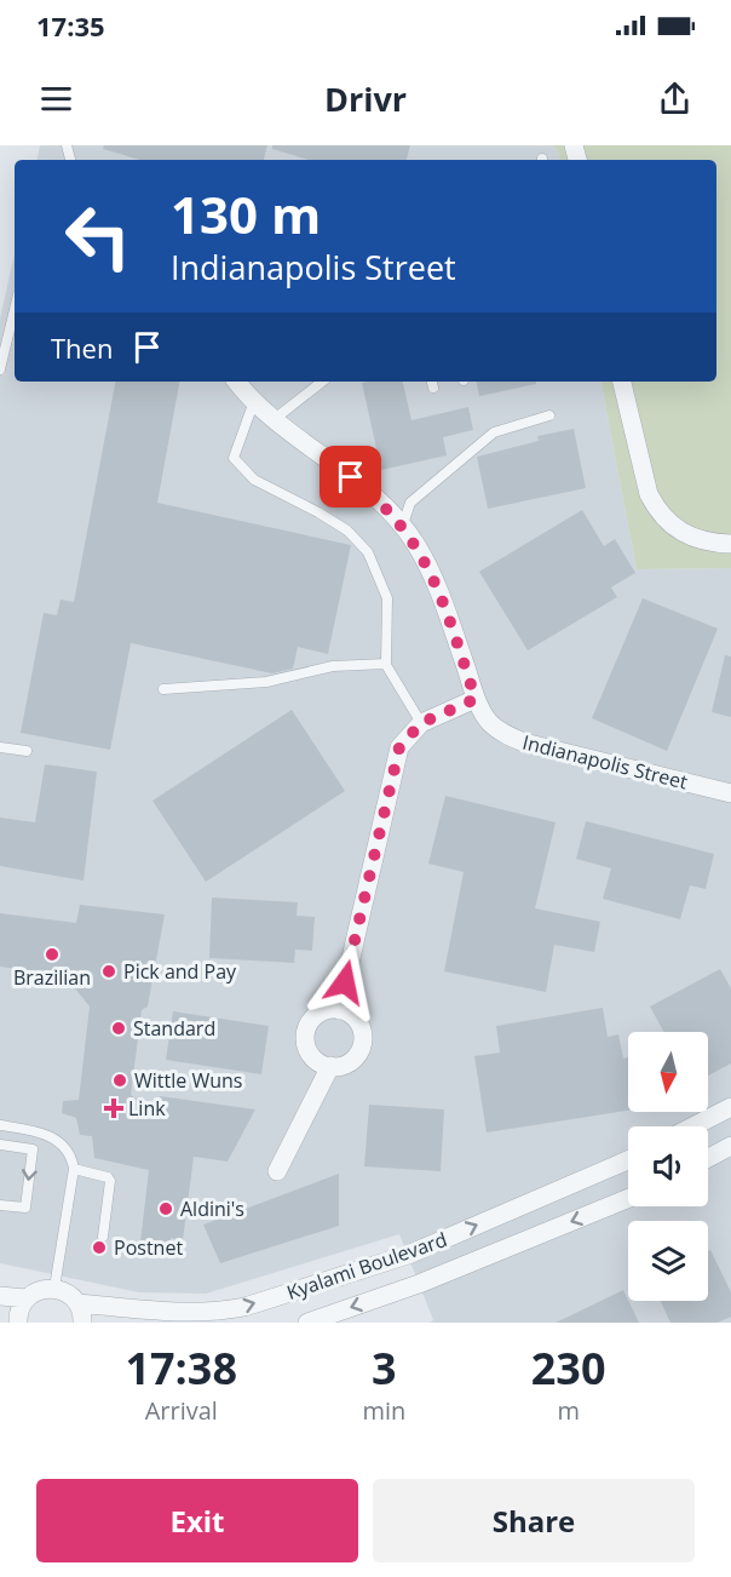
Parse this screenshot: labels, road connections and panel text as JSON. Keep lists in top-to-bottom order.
{
  "streets": {
    "street": ["Indianapolis Street", "Kyalami Boulevard"]
  },
  "places": {
    "other": [
      "Brazilian",
      "Pick and Pay",
      "Standard",
      "Wittle Wuns",
      "Aldini's",
      "Postnet"
    ],
    "health": ["Link"]
  },
  "north": "bottom",
  "page": {
    "status": "17:35",
    "header": "Drivr",
    "turn": ["130 m", "Indianapolis Street"],
    "then": "Then",
    "eta": [
      "17:38",
      "Arrival",
      "3",
      "min",
      "230",
      "m"
    ],
    "buttons": ["Exit", "Share"]
  }
}
